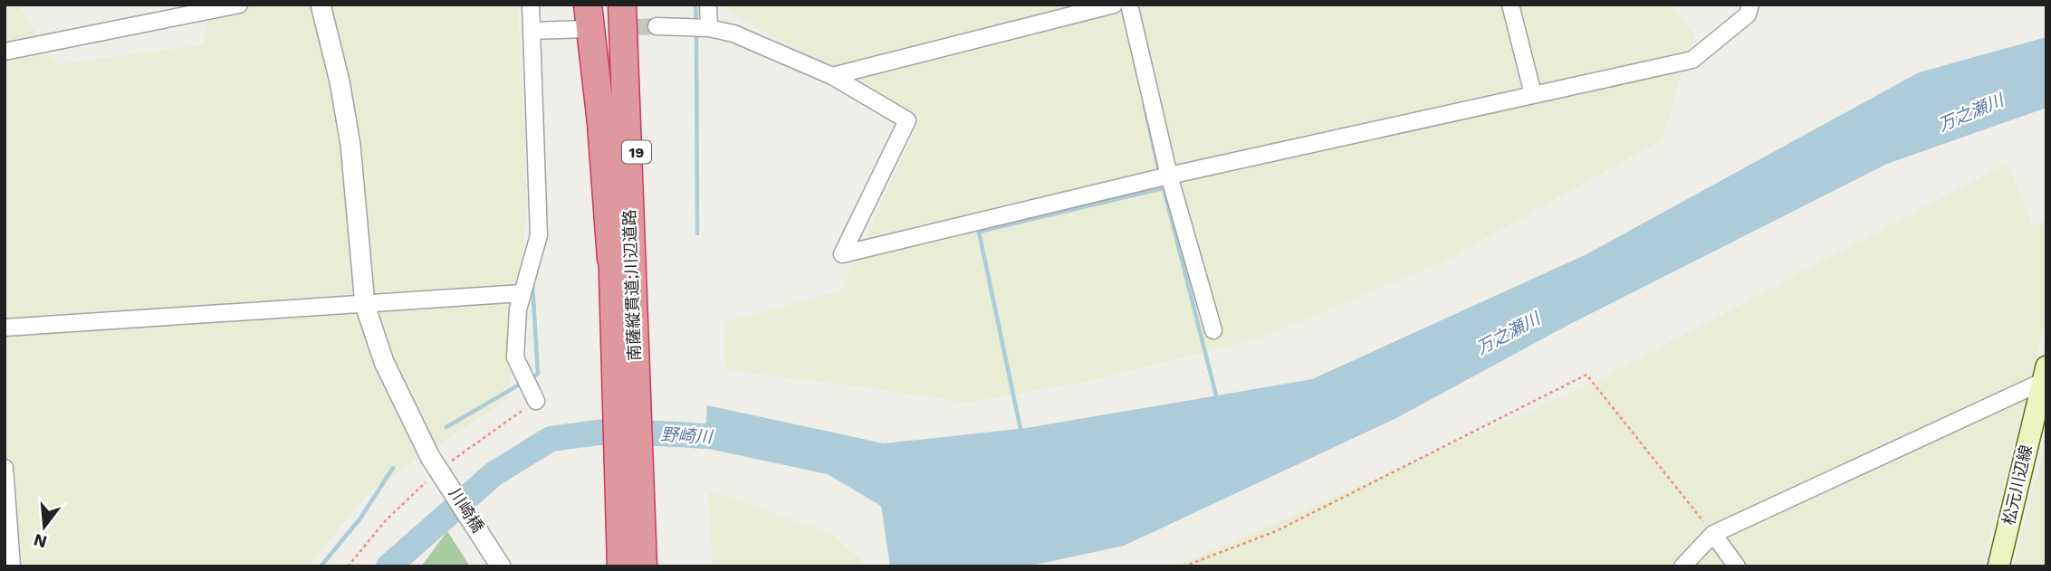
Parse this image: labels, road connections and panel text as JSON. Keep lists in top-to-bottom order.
{
  "streets": {
    "highway": ["19", "南薩縦貫道;川辺道路"],
    "main road": ["松元川辺線"],
    "street": ["川崎橋"]
  },
  "crossings": [
    ["19", "南薩縦貫道;川辺道路"]
  ],
  "water": ["万之瀬川", "野崎川"],
  "north": "bottom"
}
